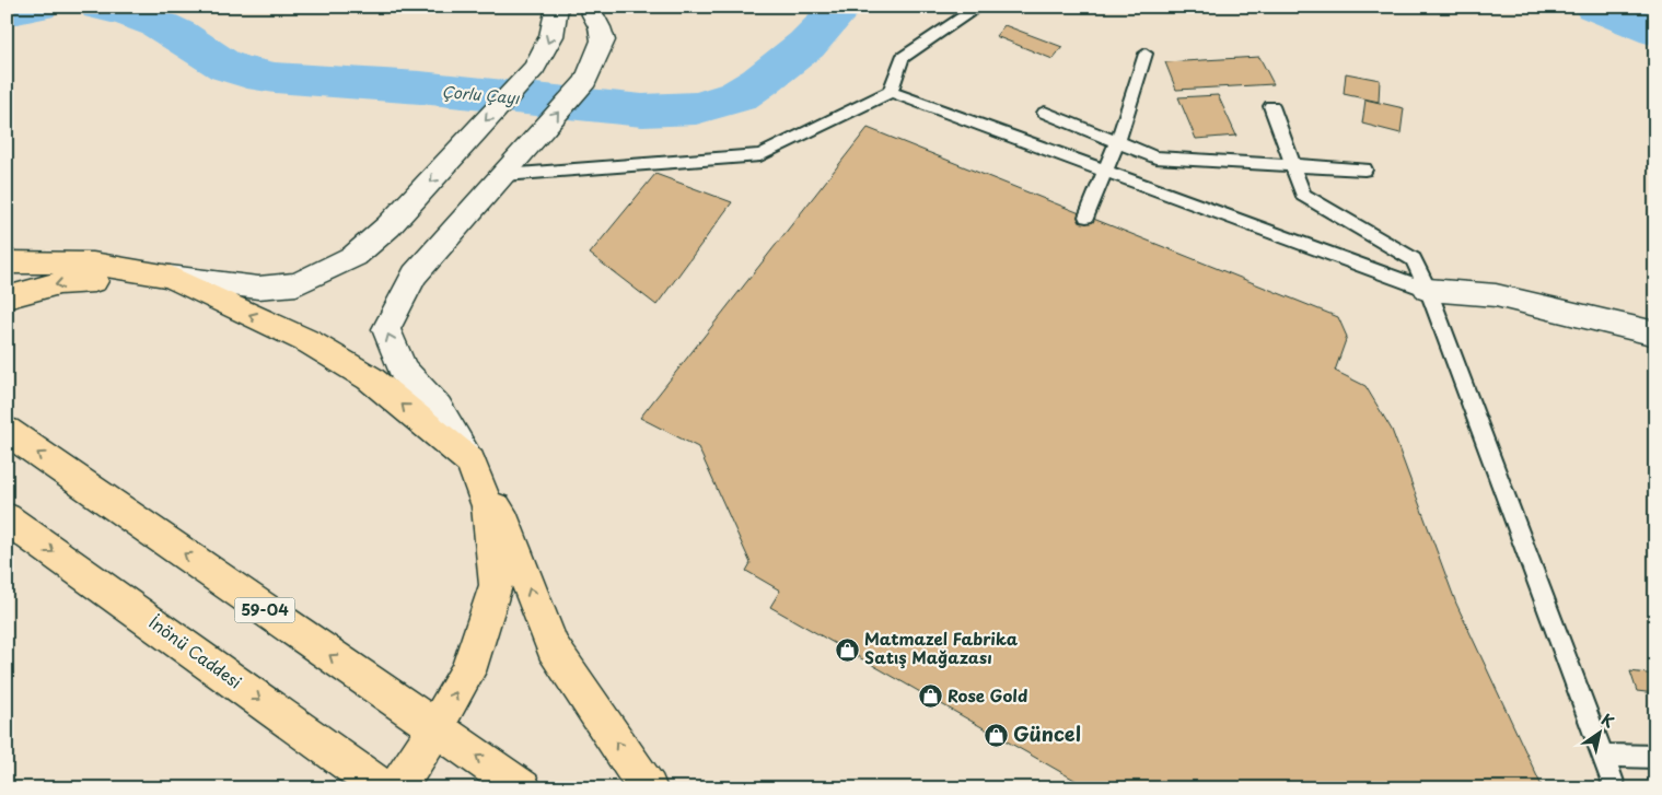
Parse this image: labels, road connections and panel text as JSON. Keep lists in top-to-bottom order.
{
  "streets": {
    "main road": ["59-04", "İnönü Caddesi"]
  },
  "water": ["Çorlu Çayı"],
  "places": {
    "shop": ["Matmazel Fabrika Satış Mağazası", "Rose Gold", "Güncel"]
  },
  "north": "top right"
}
